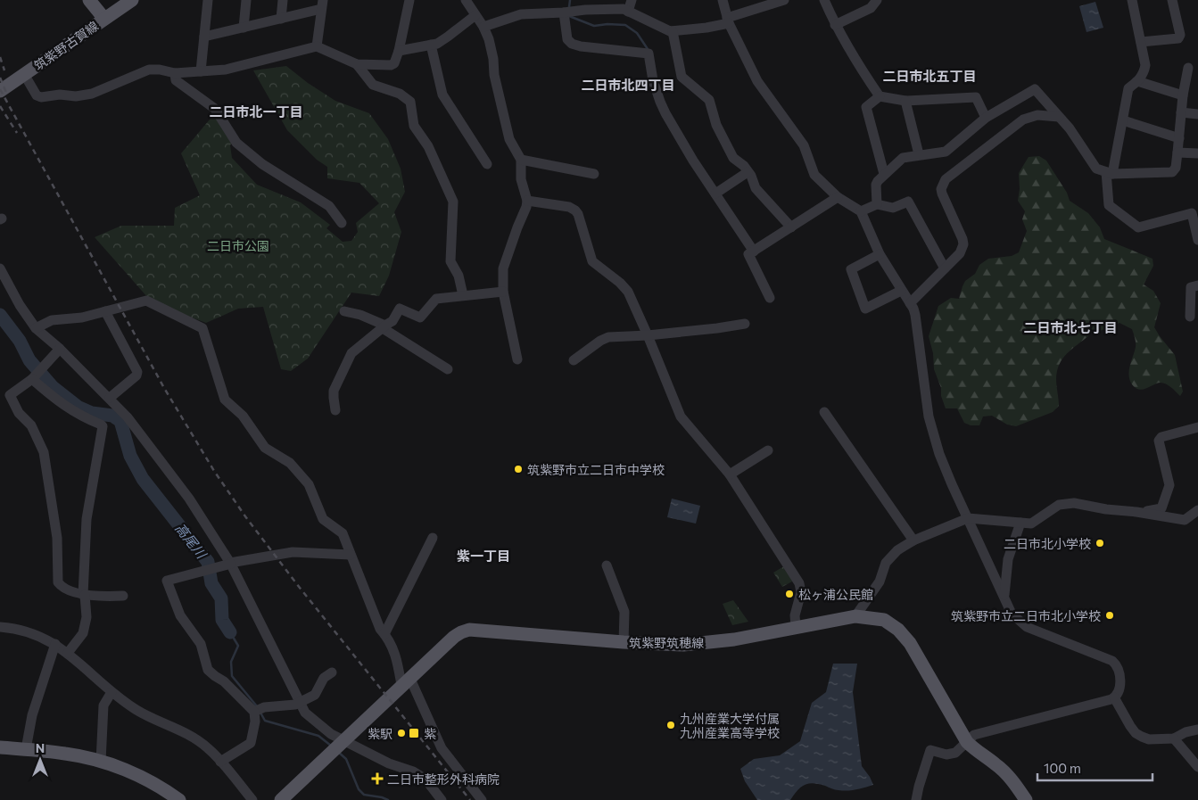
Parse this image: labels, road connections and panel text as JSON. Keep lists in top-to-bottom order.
{
  "streets": {
    "main road": ["筑紫野古賀線", "筑紫野筑穂線"]
  },
  "districts": [
    "二日市北五丁目",
    "二日市北四丁目",
    "二日市北一丁目",
    "二日市北七丁目",
    "紫一丁目"
  ],
  "water": ["高尾川"],
  "parks": ["二日市公園"],
  "places": {
    "other": [
      "筑紫野市立二日市中学校",
      "二日市北小学校",
      "松ヶ浦公民館",
      "筑紫野市立二日市北小学校",
      "九州産業大学付属 九州産業高等学校",
      "紫駅"
    ],
    "transit": ["紫"],
    "health": ["二日市整形外科病院"]
  },
  "scale_bar": "100 m",
  "north": "top"
}
